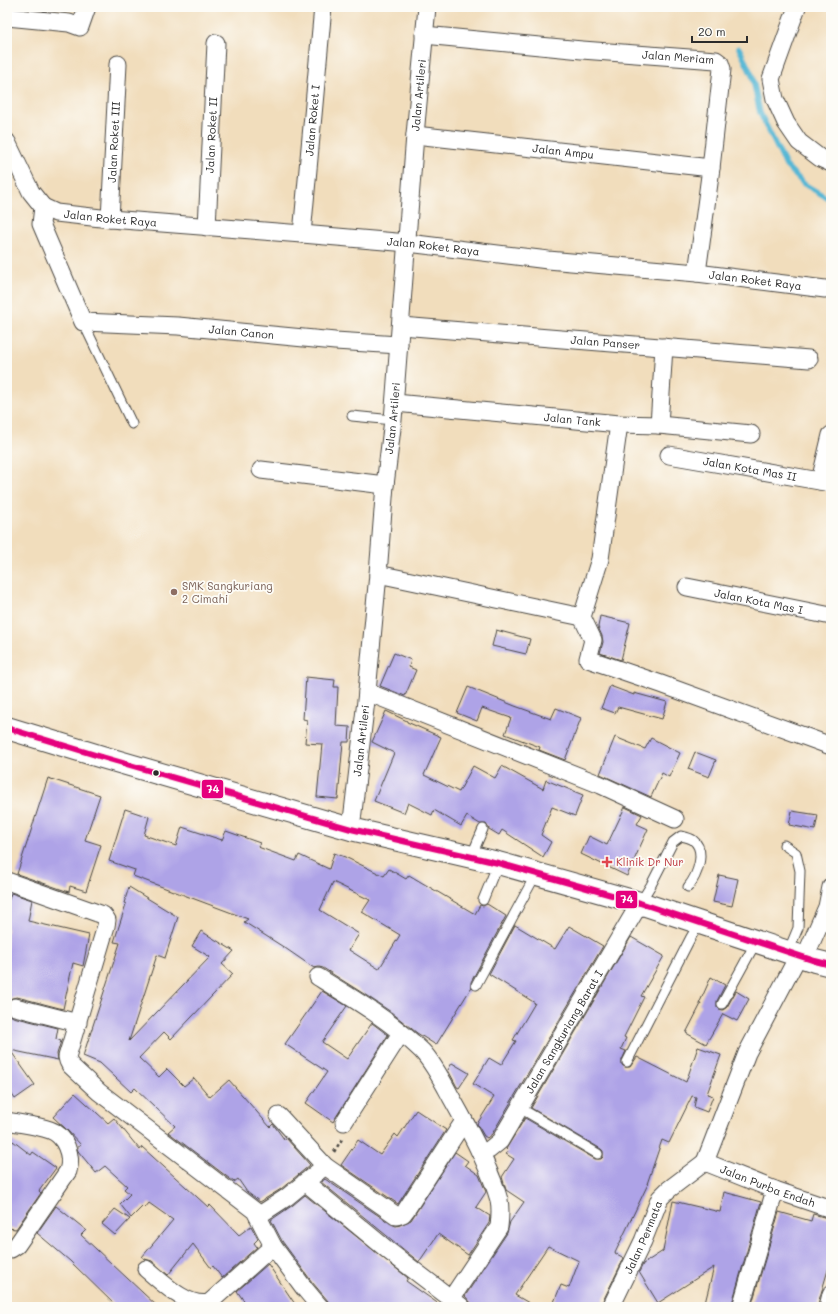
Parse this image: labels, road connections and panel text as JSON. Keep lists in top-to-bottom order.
{
  "streets": {
    "street": [
      "Jalan Meriam",
      "Jalan Artileri",
      "Jalan Roket I",
      "Jalan Roket II",
      "Jalan Roket III",
      "Jalan Ampu",
      "Jalan Roket Raya",
      "Jalan Canon",
      "Jalan Panser",
      "Jalan Tank",
      "Jalan Kota Mas II",
      "Jalan Kota Mas I",
      "Jalan Sangkuriang Barat I",
      "Jalan Purba Endah",
      "Jalan Permata"
    ]
  },
  "crossings": [
    ["Jalan Meriam", "Jalan Artileri"],
    ["Jalan Meriam", "Jalan Ampu"],
    ["Jalan Meriam", "Jalan Roket Raya"],
    ["Jalan Artileri", "Jalan Ampu"],
    ["Jalan Artileri", "Jalan Roket Raya"],
    ["Jalan Artileri", "Jalan Canon"],
    ["Jalan Artileri", "Jalan Panser"],
    ["Jalan Artileri", "Jalan Tank"],
    ["Jalan Roket I", "Jalan Roket Raya"],
    ["Jalan Roket II", "Jalan Roket Raya"],
    ["Jalan Roket III", "Jalan Roket Raya"],
    ["Jalan Purba Endah", "Jalan Permata"]
  ],
  "places": {
    "other": ["SMK Sangkuriang 2 Cimahi"],
    "health": ["Klinik Dr Nur"]
  },
  "lines": ["transit line 74"],
  "scale_bar": "20 m"
}
